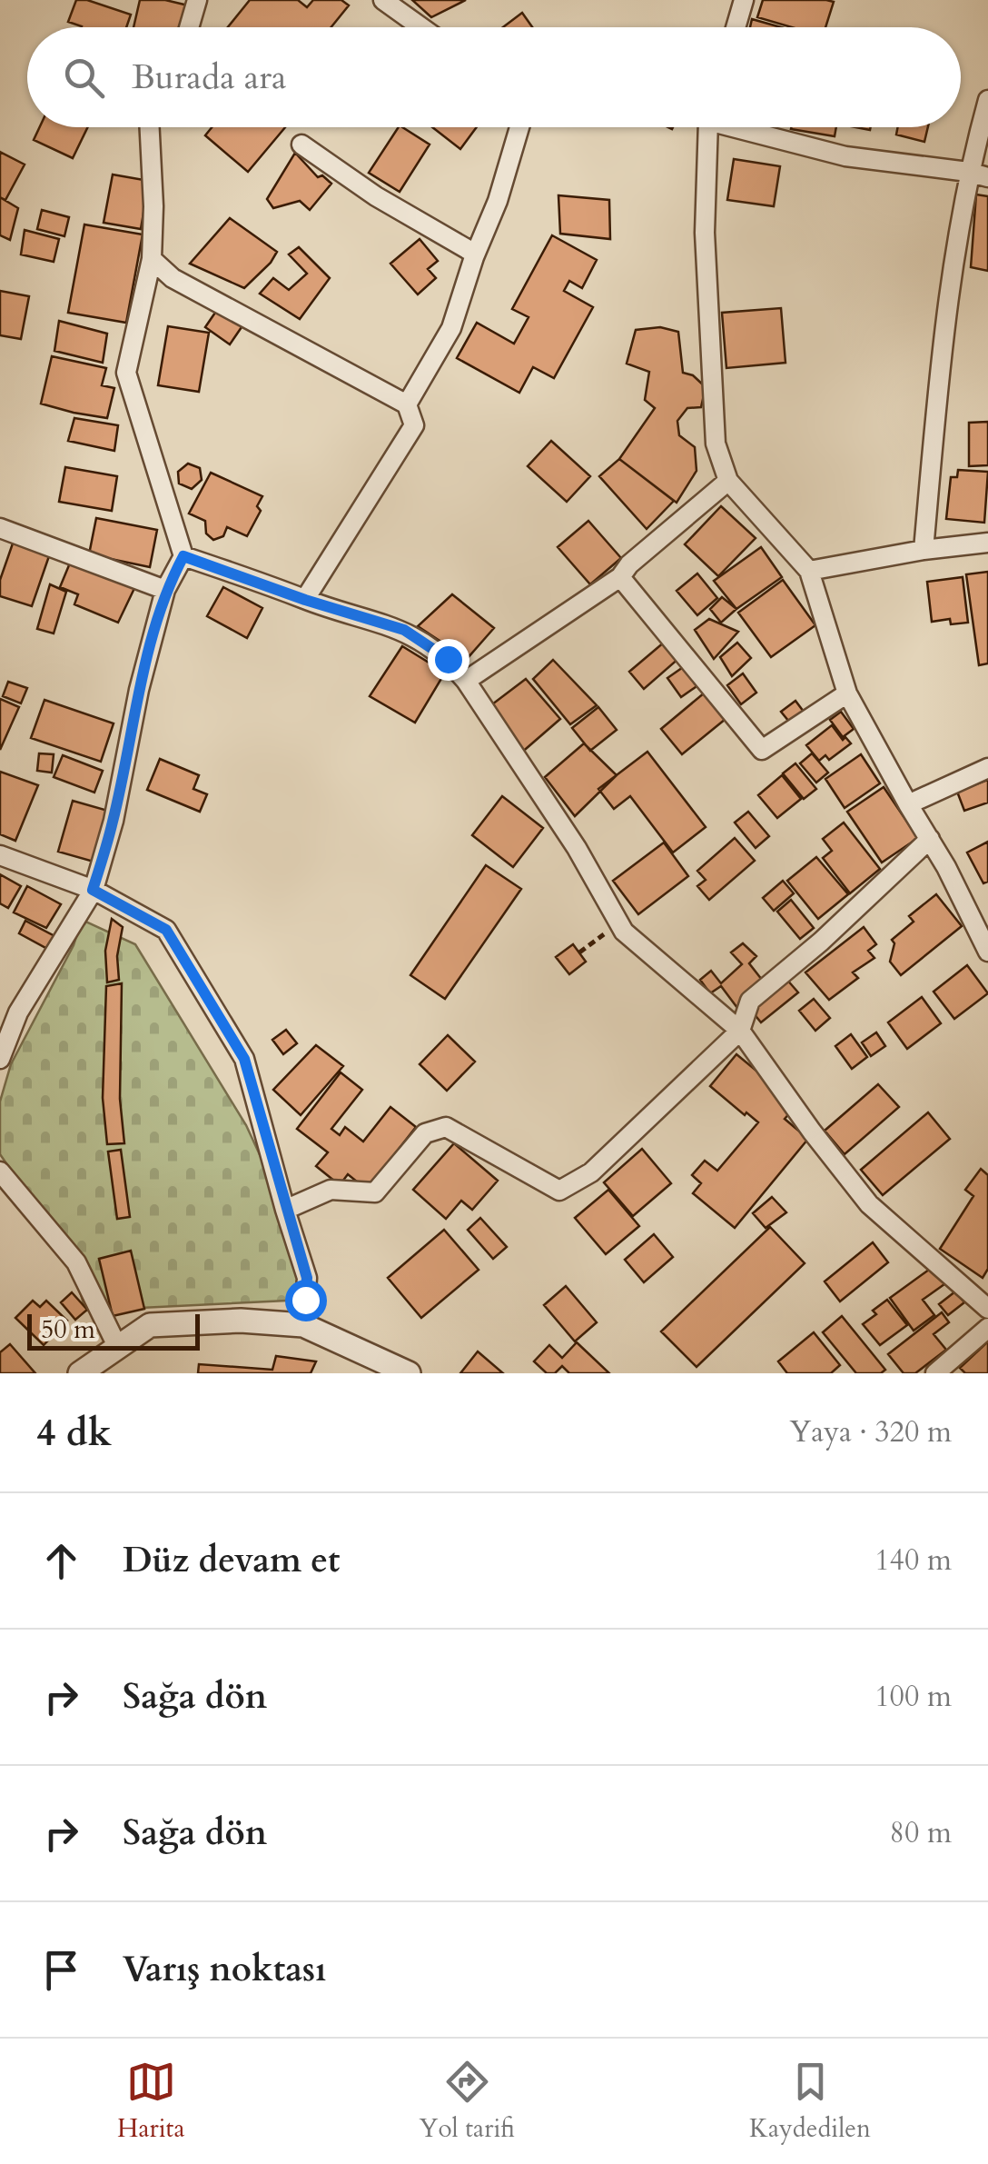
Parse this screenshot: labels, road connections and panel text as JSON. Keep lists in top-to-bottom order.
{
  "scale_bar": "50 m",
  "page": {
    "search": "Burada ara",
    "scale": "50 m",
    "heading": ["4 dk", "Yaya · 320 m"],
    "list": [
      ["Düz devam et", "140 m"],
      ["Sağa dön", "100 m"],
      ["Sağa dön", "80 m"],
      "Varış noktası"
    ],
    "nav": ["Harita", "Yol tarifi", "Kaydedilen"]
  }
}
